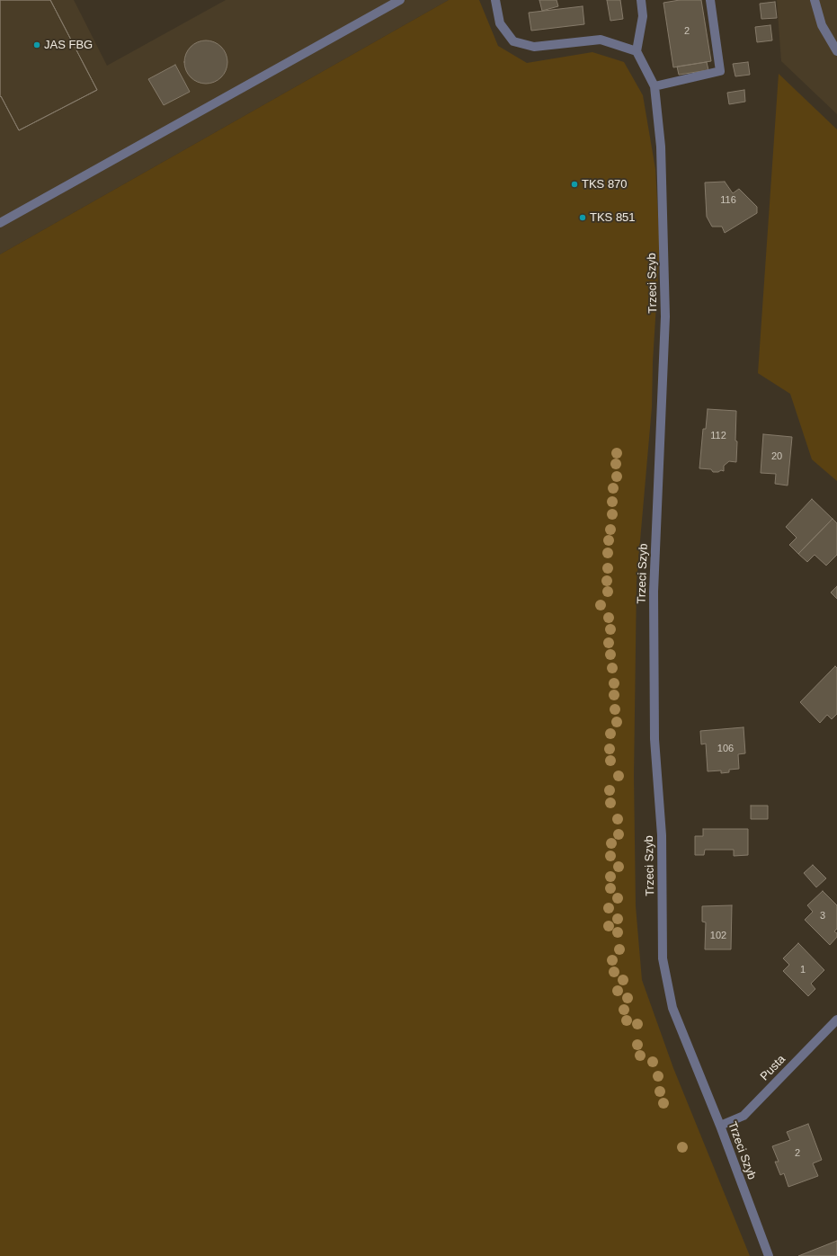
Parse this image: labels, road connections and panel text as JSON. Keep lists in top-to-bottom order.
{
  "streets": {
    "street": ["Trzeci Szyb", "Pusta"]
  },
  "crossings": [
    ["Trzeci Szyb", "Pusta"]
  ],
  "places": ["JAS FBG", "TKS 870", "TKS 851"],
  "house_numbers": [
    "2",
    "116",
    "112",
    "20",
    "106",
    "3",
    "102",
    "1",
    "2"
  ]
}
